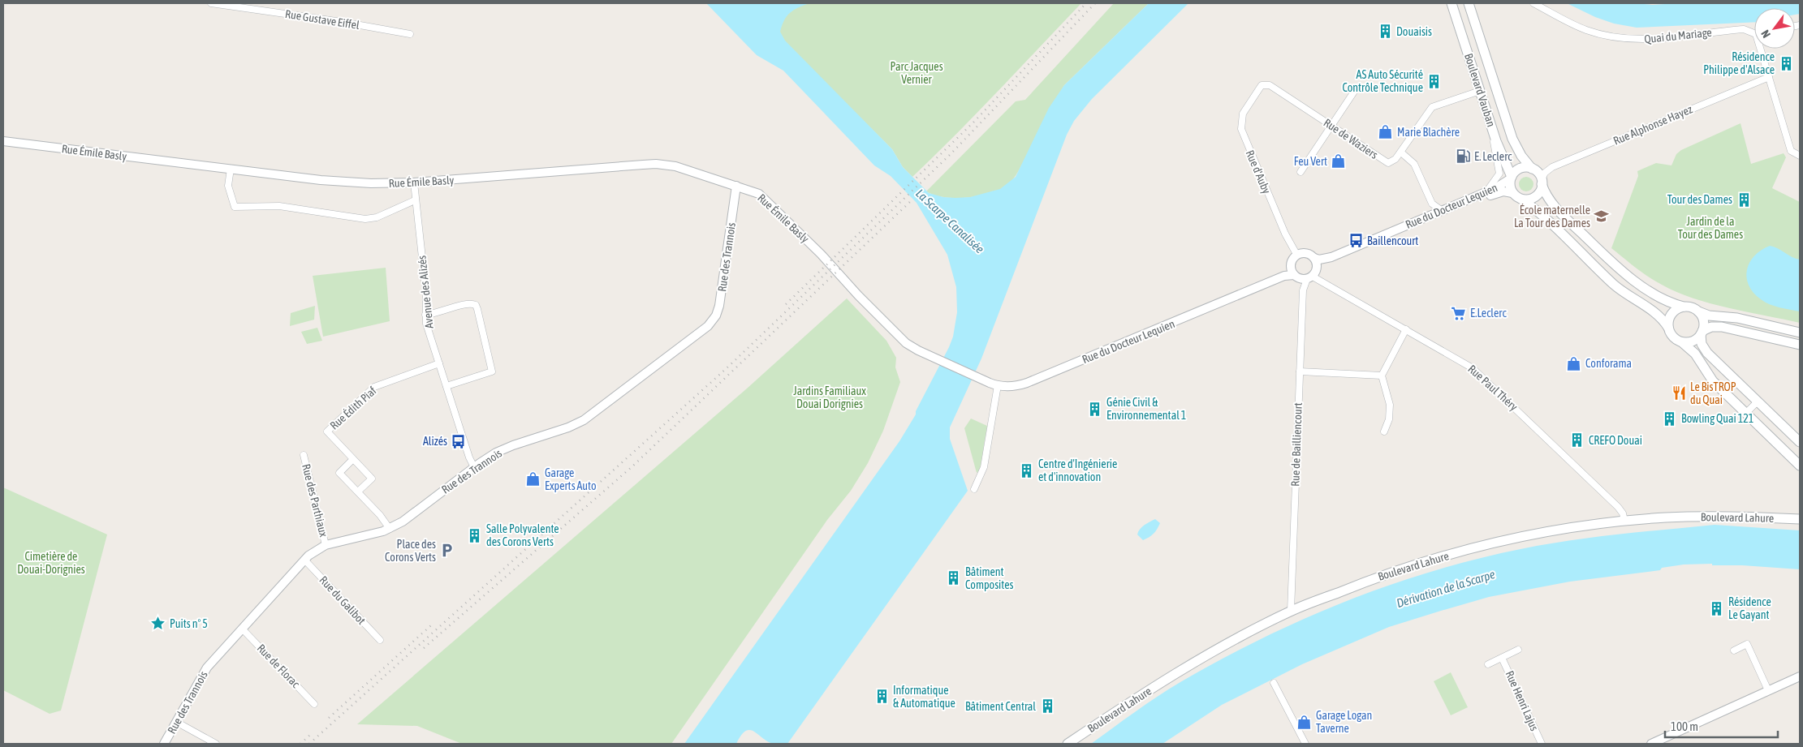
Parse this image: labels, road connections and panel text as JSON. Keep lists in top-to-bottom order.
{
  "streets": {
    "main road": ["Boulevard Vauban", "Boulevard Lahure"],
    "street": [
      "Rue Gustave Eiffel",
      "Quai du Mariage",
      "Rue Alphonse Hayez",
      "Rue de Waziers",
      "Rue Émile Basly",
      "Rue d'Auby",
      "Rue du Docteur Lequien",
      "Rue des Trannois",
      "Avenue des Alizés",
      "Rue Paul Théry",
      "Rue Édith Piaf",
      "Rue de Bailliencourt",
      "Rue des Parthiaux",
      "Rue du Galibot",
      "Rue de Florac",
      "Rue Henri Lajus"
    ]
  },
  "crossings": [
    ["Boulevard Vauban", "Rue Alphonse Hayez"],
    ["Boulevard Vauban", "Rue du Docteur Lequien"],
    ["Rue Alphonse Hayez", "Rue du Docteur Lequien"],
    ["Rue de Waziers", "Rue d'Auby"],
    ["Rue Émile Basly", "Rue du Docteur Lequien"],
    ["Rue Émile Basly", "Rue des Trannois"],
    ["Rue Émile Basly", "Avenue des Alizés"],
    ["Rue d'Auby", "Rue du Docteur Lequien"],
    ["Rue d'Auby", "Rue Paul Théry"],
    ["Rue d'Auby", "Rue de Bailliencourt"],
    ["Rue du Docteur Lequien", "Rue Paul Théry"],
    ["Rue du Docteur Lequien", "Rue de Bailliencourt"],
    ["Rue des Trannois", "Avenue des Alizés"],
    ["Rue des Trannois", "Rue des Parthiaux"],
    ["Rue des Trannois", "Rue du Galibot"],
    ["Rue des Trannois", "Rue de Florac"],
    ["Avenue des Alizés", "Rue Édith Piaf"],
    ["Rue Paul Théry", "Rue de Bailliencourt"],
    ["Rue Paul Théry", "Boulevard Lahure"],
    ["Rue de Bailliencourt", "Boulevard Lahure"]
  ],
  "water": ["La Scarpe Canalisée", "Dérivation de la Scarpe"],
  "parks": [
    "Parc Jacques Vernier",
    "Jardin de la Tour des Dames",
    "Jardins Familiaux Douai Dorignies",
    "Cimetière de Douai-Dorignies"
  ],
  "places": {
    "building": [
      "Douaisis",
      "Résidence Philippe d'Alsace",
      "AS Auto Sécurité Contrôle Technique",
      "Tour des Dames",
      "Génie Civil & Environnemental 1",
      "Bowling Quai 121",
      "CREFO Douai",
      "Centre d'Ingénierie et d'innovation",
      "Salle Polyvalente des Corons Verts",
      "Bâtiment Composites",
      "Résidence Le Gayant",
      "Informatique & Automatique",
      "Bâtiment Central"
    ],
    "shop": [
      "Marie Blachère",
      "Feu Vert",
      "Conforama",
      "Garage Experts Auto",
      "Garage Logan Taverne"
    ],
    "fuel station": ["E. Leclerc"],
    "school or university": ["École maternelle La Tour des Dames"],
    "bus stop": ["Baillencourt", "Alizés"],
    "supermarket": ["E.Leclerc"],
    "restaurant": ["Le BisTROP du Quai"],
    "parking": ["Place des Corons Verts"],
    "place": ["Puits n° 5"]
  },
  "scale_bar": "100 m",
  "north": "bottom left"
}
